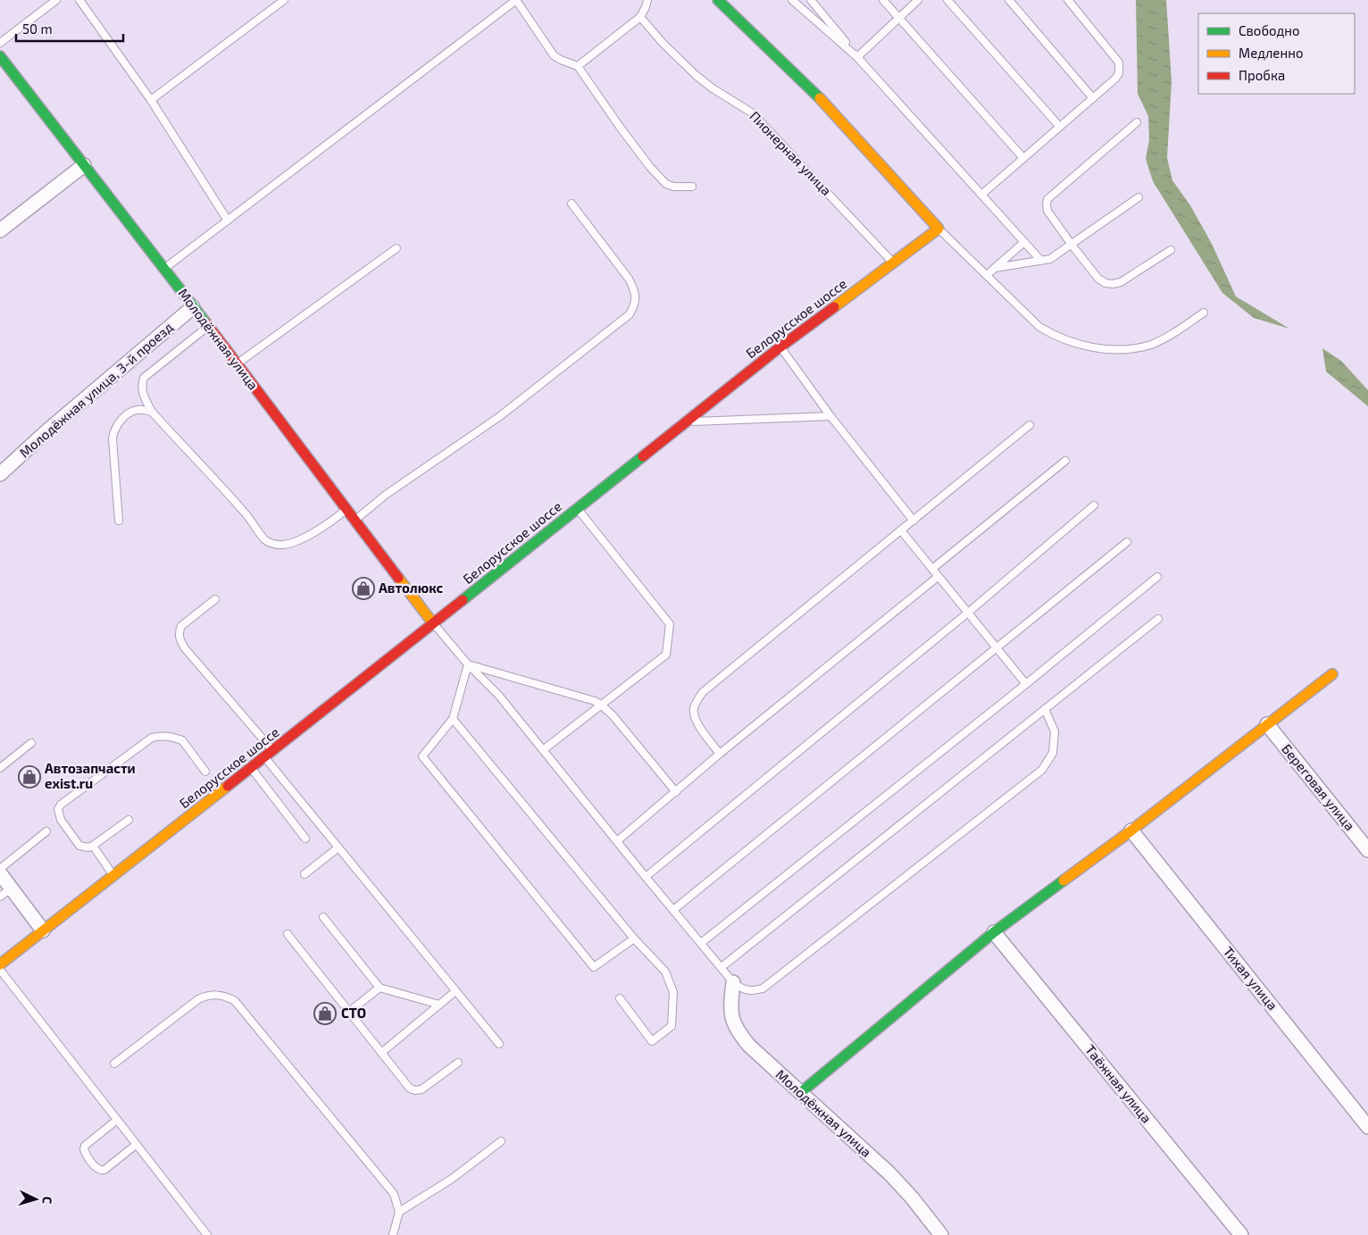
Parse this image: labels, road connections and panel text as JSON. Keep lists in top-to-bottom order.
{
  "streets": {
    "street": [
      "Белорусское шоссе",
      "Молодёжная улица",
      "Молодёжная улица, 3-й проезд",
      "Береговая улица",
      "Тихая улица",
      "Таёжная улица"
    ],
    "lane": ["Пионерная улица"]
  },
  "crossings": [
    ["Пионерная улица", "Белорусское шоссе"],
    ["Белорусское шоссе", "Молодёжная улица"],
    ["Молодёжная улица", "Молодёжная улица, 3-й проезд"]
  ],
  "places": {
    "shop": ["Автолюкс", "Автозапчасти exist.ru", "СТО"]
  },
  "legend": ["Свободно", "Медленно", "Пробка"],
  "scale_bar": "50 m",
  "north": "right"
}
